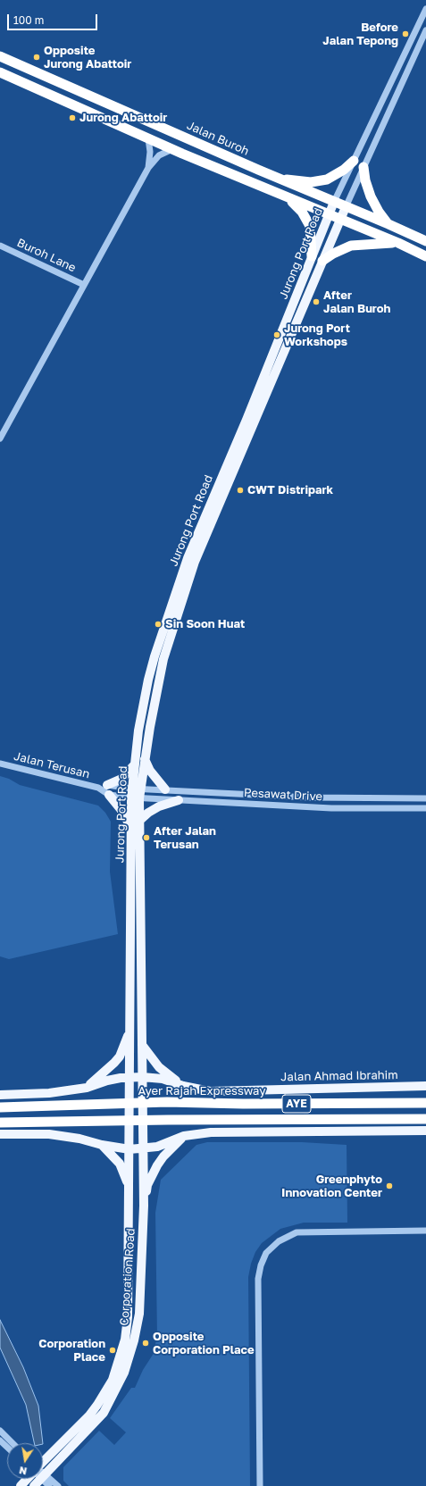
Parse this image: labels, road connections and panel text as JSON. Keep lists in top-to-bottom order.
{
  "streets": {
    "highway": ["Jalan Buroh", "Ayer Rajah Expressway", "AYE"],
    "main road": ["Jurong Port Road", "Jalan Ahmad Ibrahim", "Corporation Road"],
    "street": ["Buroh Lane", "Jalan Terusan", "Pesawat Drive"]
  },
  "crossings": [
    ["Jalan Buroh", "Jurong Port Road"],
    ["Jurong Port Road", "Pesawat Drive"],
    ["Jurong Port Road", "Jalan Ahmad Ibrahim"],
    ["Jurong Port Road", "Corporation Road"],
    ["Jalan Terusan", "Pesawat Drive"],
    ["Jalan Ahmad Ibrahim", "Corporation Road"]
  ],
  "places": [
    "Before Jalan Tepong",
    "Opposite Jurong Abattoir",
    "Jurong Abattoir",
    "After Jalan Buroh",
    "Jurong Port Workshops",
    "CWT Distripark",
    "Sin Soon Huat",
    "After Jalan Terusan",
    "Greenphyto Innovation Center",
    "Opposite Corporation Place",
    "Corporation Place"
  ],
  "scale_bar": "100 m",
  "north": "bottom"
}
